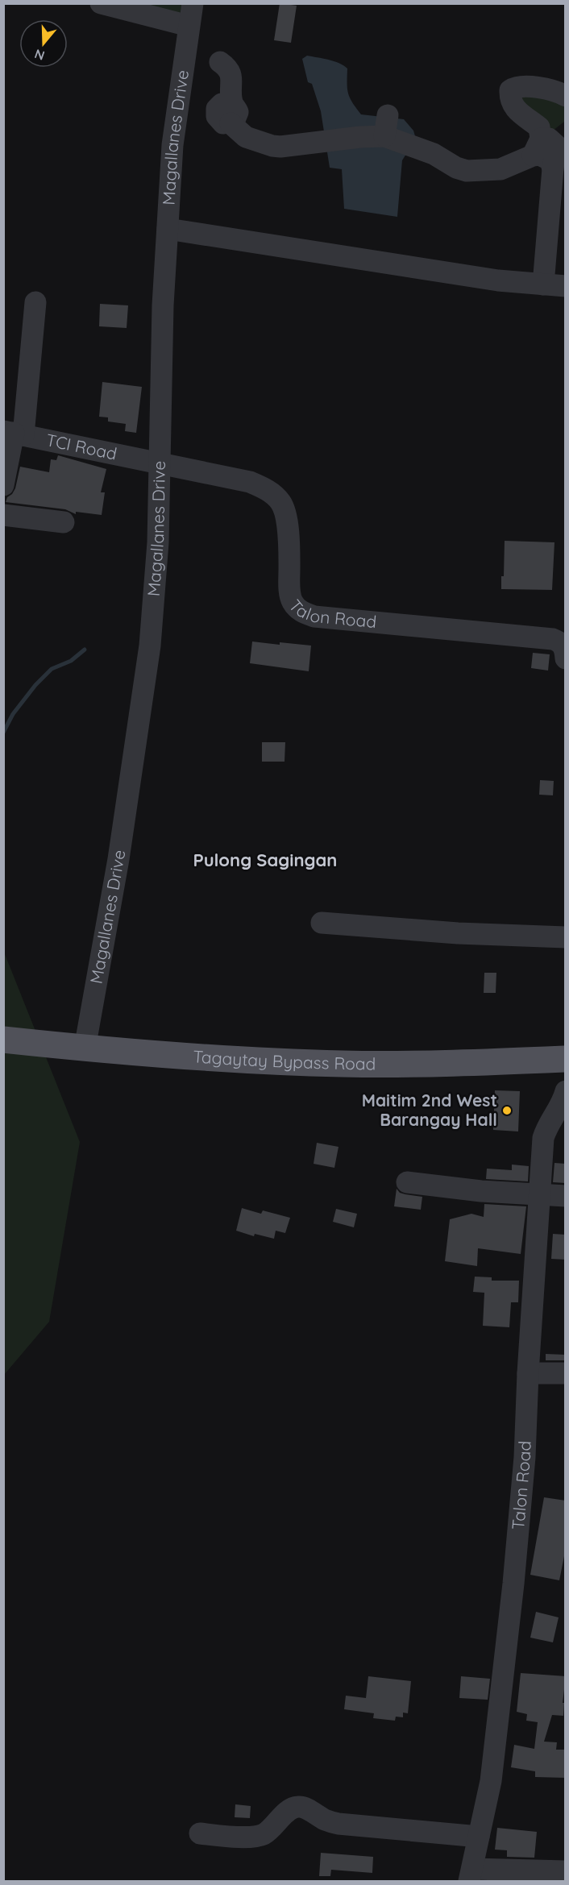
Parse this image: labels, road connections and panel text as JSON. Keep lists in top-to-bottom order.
{
  "streets": {
    "main road": ["Tagaytay Bypass Road"],
    "street": ["Magallanes Drive", "TCI Road", "Talon Road"]
  },
  "crossings": [
    ["Magallanes Drive", "TCI Road"],
    ["Magallanes Drive", "Talon Road"],
    ["Magallanes Drive", "Tagaytay Bypass Road"],
    ["TCI Road", "Talon Road"]
  ],
  "districts": ["Pulong Sagingan"],
  "places": ["Maitim 2nd West Barangay Hall"],
  "north": "bottom"
}
